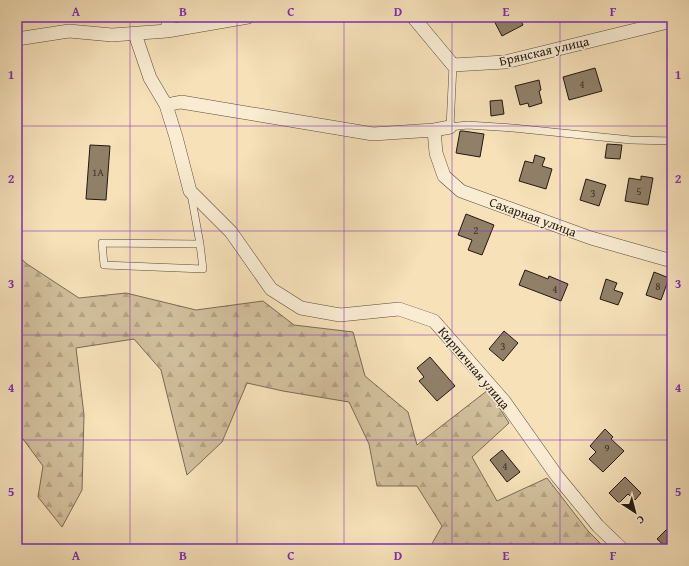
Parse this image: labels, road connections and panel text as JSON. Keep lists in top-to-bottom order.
{
  "streets": {
    "street": ["Брянская улица", "Сахарная улица", "Кирпичная улица"]
  },
  "house_numbers": [
    "4",
    "1А",
    "5",
    "3",
    "2",
    "8",
    "4",
    "3",
    "9",
    "4"
  ],
  "north": "bottom right",
  "grid": {
    "columns": [
      "A",
      "B",
      "C",
      "D",
      "E",
      "F"
    ],
    "rows": [
      "1",
      "2",
      "3",
      "4",
      "5"
    ]
  }
}
